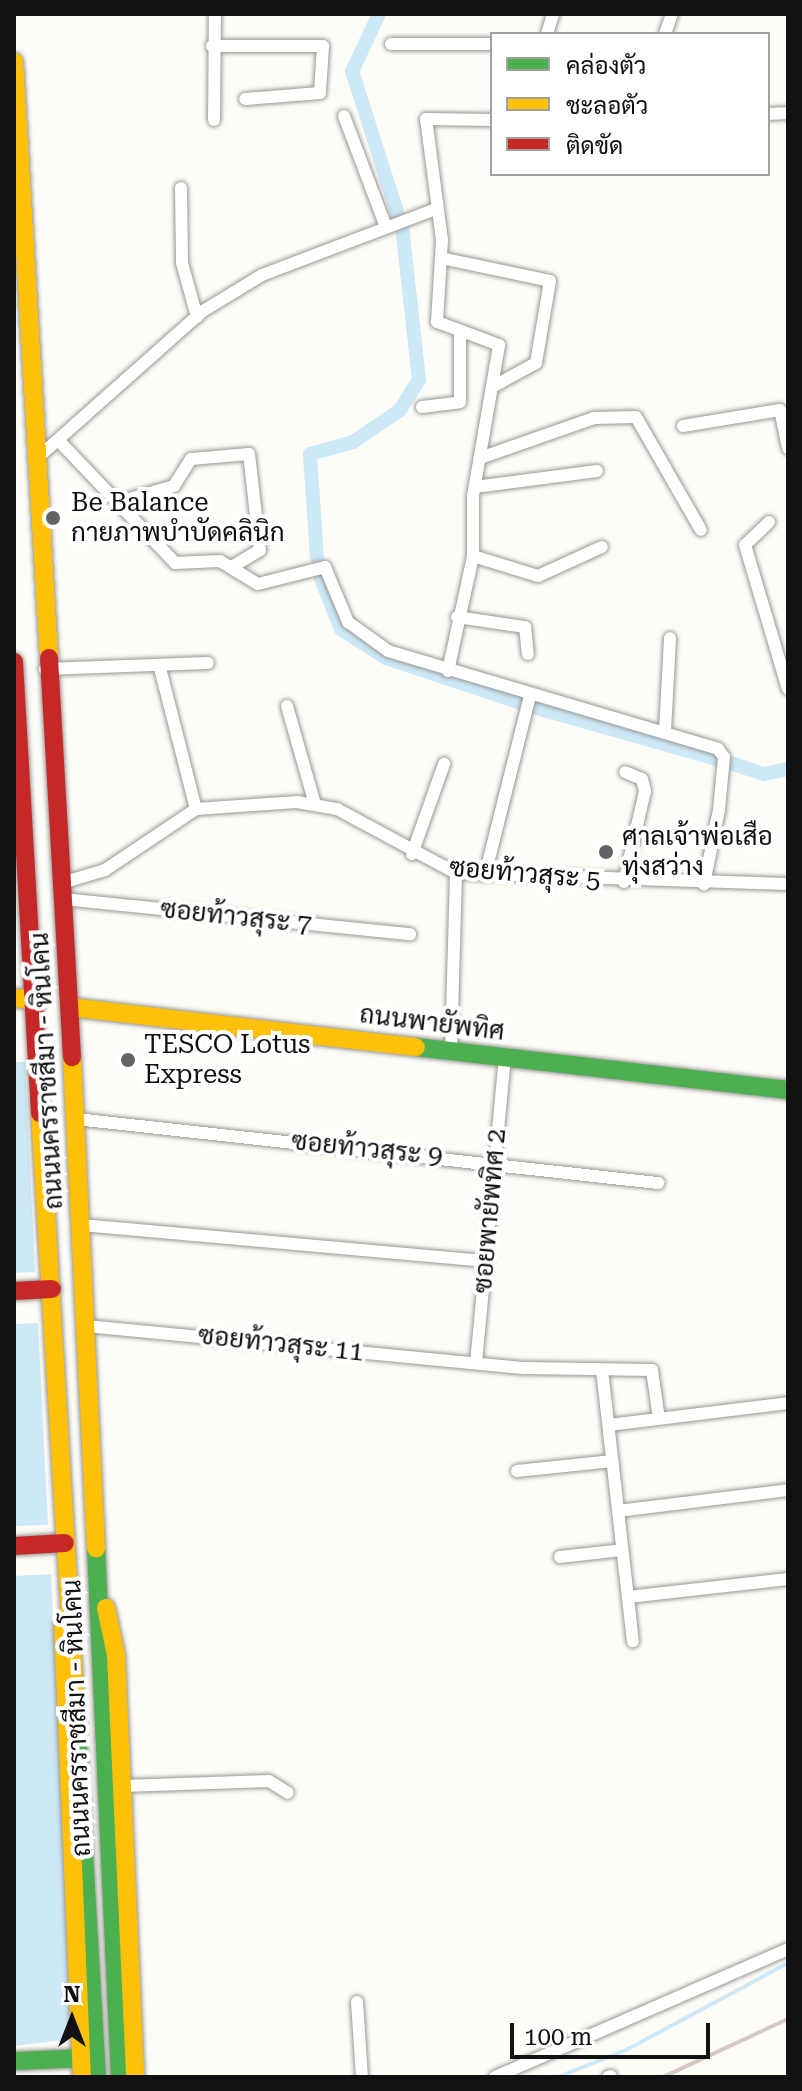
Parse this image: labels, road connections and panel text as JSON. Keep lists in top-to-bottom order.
{
  "streets": {
    "main road": ["ถนนพายัพทิศ", "ถนนนครราชสีมา - หินโคน"],
    "street": [
      "ซอยท้าวสุระ 5",
      "ซอยท้าวสุระ 7",
      "ซอยท้าวสุระ 9",
      "ซอยพายัพทิศ 2",
      "ซอยท้าวสุระ 11"
    ]
  },
  "crossings": [
    ["ซอยท้าวสุระ 7", "ถนนนครราชสีมา - หินโคน"],
    ["ถนนพายัพทิศ", "ถนนนครราชสีมา - หินโคน"],
    ["ถนนพายัพทิศ", "ซอยพายัพทิศ 2"],
    ["ถนนนครราชสีมา - หินโคน", "ซอยท้าวสุระ 9"],
    ["ถนนนครราชสีมา - หินโคน", "ซอยท้าวสุระ 11"],
    ["ซอยท้าวสุระ 9", "ซอยพายัพทิศ 2"],
    ["ซอยพายัพทิศ 2", "ซอยท้าวสุระ 11"]
  ],
  "places": ["Be Balance กายภาพบำบัดคลินิก", "ศาลเจ้าพ่อเสือ ทุ่งสว่าง", "TESCO Lotus Express"],
  "legend": ["คล่องตัว", "ชะลอตัว", "ติดขัด"],
  "scale_bar": "100 m",
  "north": "top"
}
